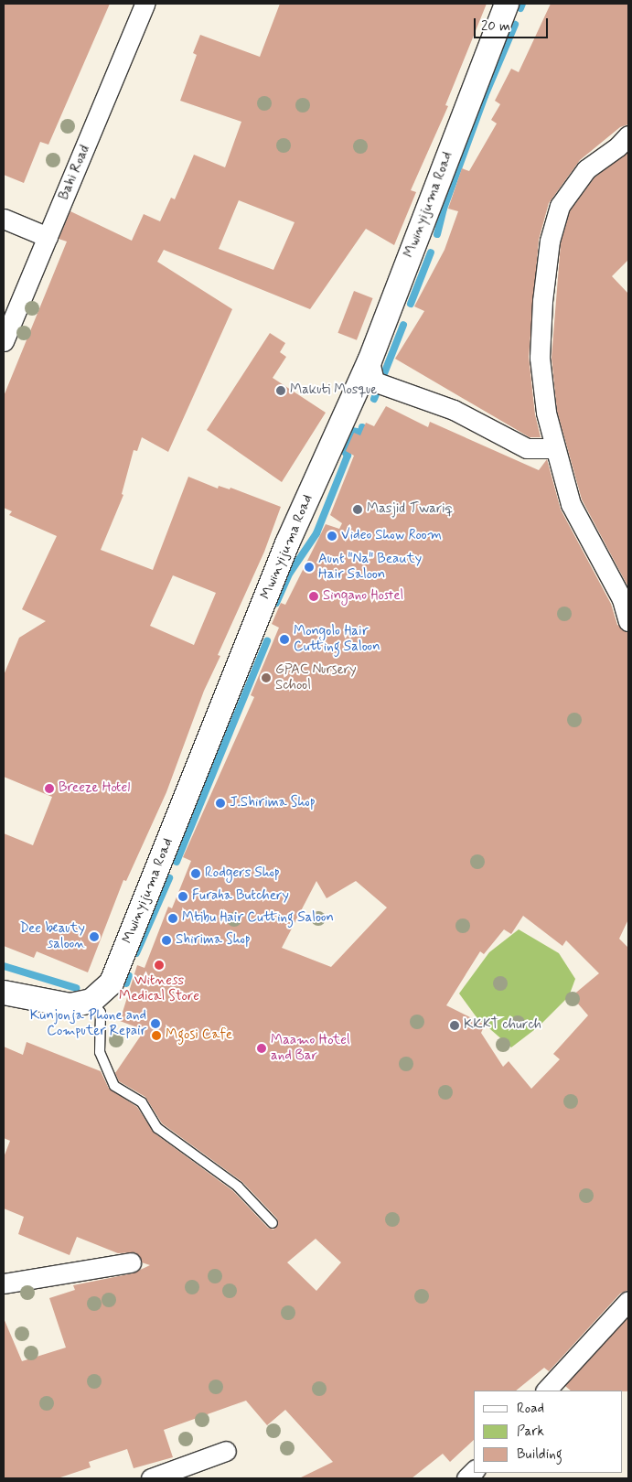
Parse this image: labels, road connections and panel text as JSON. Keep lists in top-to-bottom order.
{
  "streets": {
    "street": ["Bahi Road", "Mwinyijuma Road"]
  },
  "places": [
    "Makuti Mosque",
    "Masjid Twariq",
    "Video Show Room",
    "Aunt \"Na\" Beauty Hair Saloon",
    "Singano Hostel",
    "Mongolo Hair Cutting Saloon",
    "GPAC Nursery School",
    "Breeze Hotel",
    "J.Shirima Shop",
    "Rodgers Shop",
    "Furaha Butchery",
    "Mtibu Hair Cutting Saloon",
    "Dee beauty saloon",
    "Shirima Shop",
    "Witness Medical Store",
    "Kunjonja Phone and Computer Repair",
    "KKKT church",
    "Mgosi Cafe",
    "Maamo Hotel and Bar"
  ],
  "legend": ["Road", "Park", "Building"],
  "scale_bar": "20 m"
}
